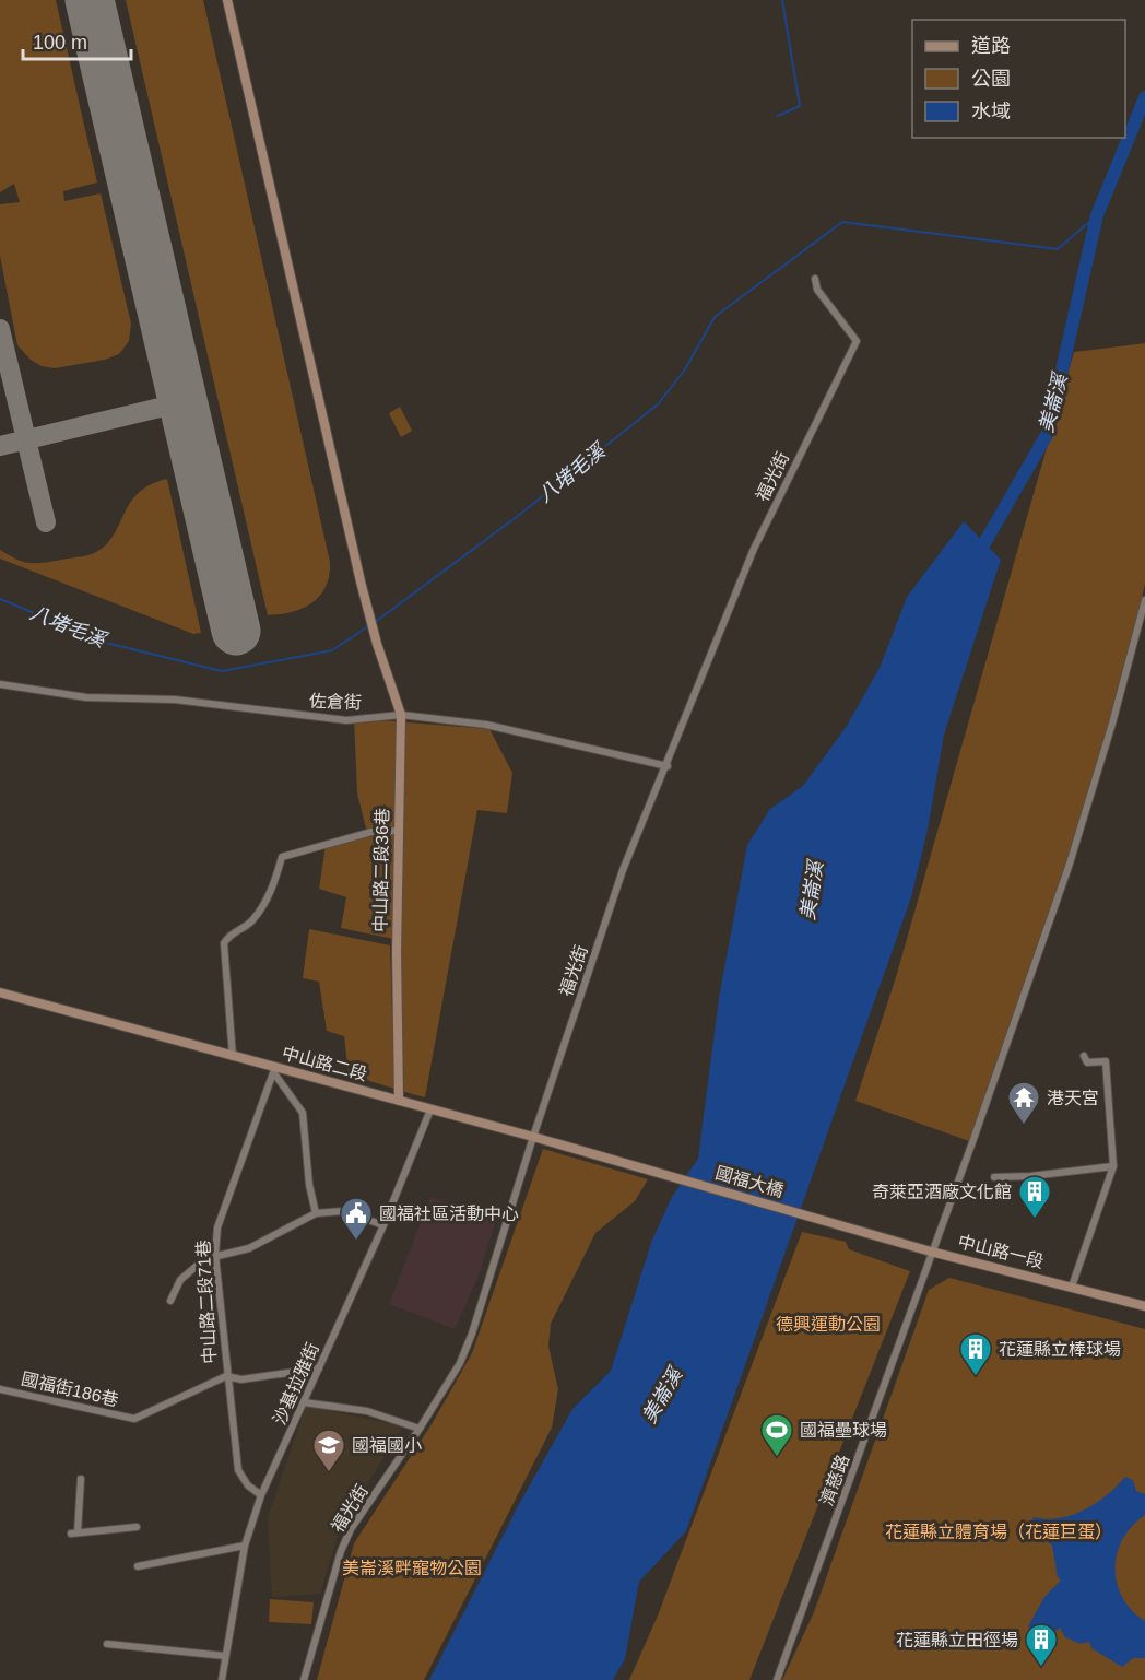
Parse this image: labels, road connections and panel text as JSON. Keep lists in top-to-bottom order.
{
  "streets": {
    "street": [
      "福光街",
      "佐倉街",
      "中山路二段36巷",
      "中山路二段",
      "國福大橋",
      "中山路一段",
      "中山路二段71巷",
      "沙基拉雅街",
      "國福街186巷",
      "濟慈路"
    ]
  },
  "crossings": [
    ["福光街", "佐倉街"],
    ["福光街", "中山路二段"],
    ["佐倉街", "中山路二段36巷"],
    ["中山路二段36巷", "中山路二段"],
    ["中山路二段", "國福大橋"],
    ["中山路二段", "中山路二段71巷"],
    ["中山路二段", "沙基拉雅街"],
    ["國福大橋", "中山路一段"],
    ["中山路一段", "濟慈路"],
    ["中山路二段71巷", "沙基拉雅街"],
    ["中山路二段71巷", "國福街186巷"]
  ],
  "water": ["美崙溪", "八堵毛溪"],
  "parks": ["德興運動公園", "花蓮縣立體育場（花蓮巨蛋）", "美崙溪畔寵物公園"],
  "places": {
    "temple": ["港天宮"],
    "building": ["奇萊亞酒廠文化館", "花蓮縣立棒球場", "花蓮縣立田徑場"],
    "public building": ["國福社區活動中心"],
    "sports": ["國福壘球場"],
    "school or university": ["國福國小"]
  },
  "legend": ["道路", "公園", "水域"],
  "scale_bar": "100 m"
}
